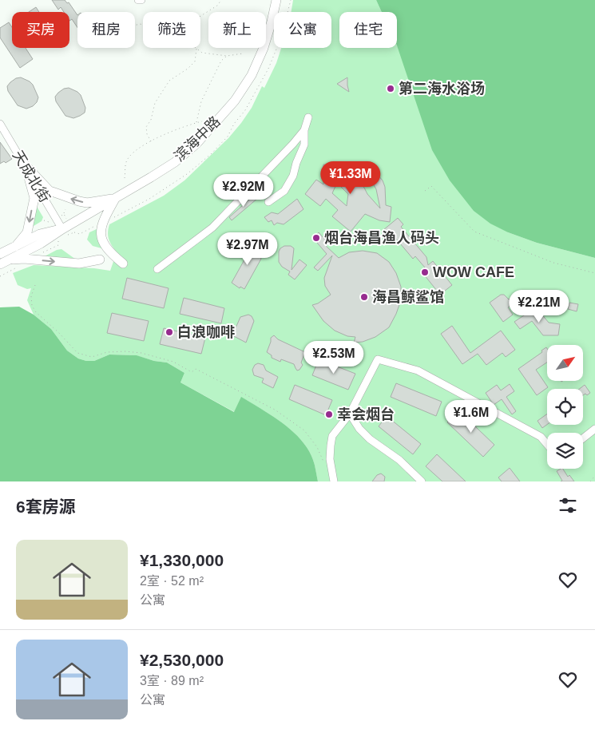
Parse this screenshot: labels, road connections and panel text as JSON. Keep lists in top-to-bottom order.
{
  "streets": {
    "main road": ["滨海中路"],
    "street": ["天成北街"]
  },
  "crossings": [
    ["滨海中路", "天成北街"]
  ],
  "places": [
    "第二海水浴场",
    "烟台海昌渔人码头",
    "WOW CAFE",
    "海昌鲸鲨馆",
    "白浪咖啡",
    "幸会烟台"
  ],
  "north": "top right",
  "page": {
    "chip": [
      "买房",
      "租房",
      "筛选",
      "新上",
      "公寓",
      "住宅"
    ],
    "price": [
      "¥1.33M",
      "¥2.92M",
      "¥2.97M",
      "¥2.21M",
      "¥2.53M",
      "¥1.6M"
    ],
    "heading": "6套房源",
    "list": [
      {
        "name": "¥1,330,000",
        "note": "2室 · 52 m² · 公寓"
      },
      {
        "name": "¥2,530,000",
        "note": "3室 · 89 m² · 公寓"
      }
    ]
  }
}
